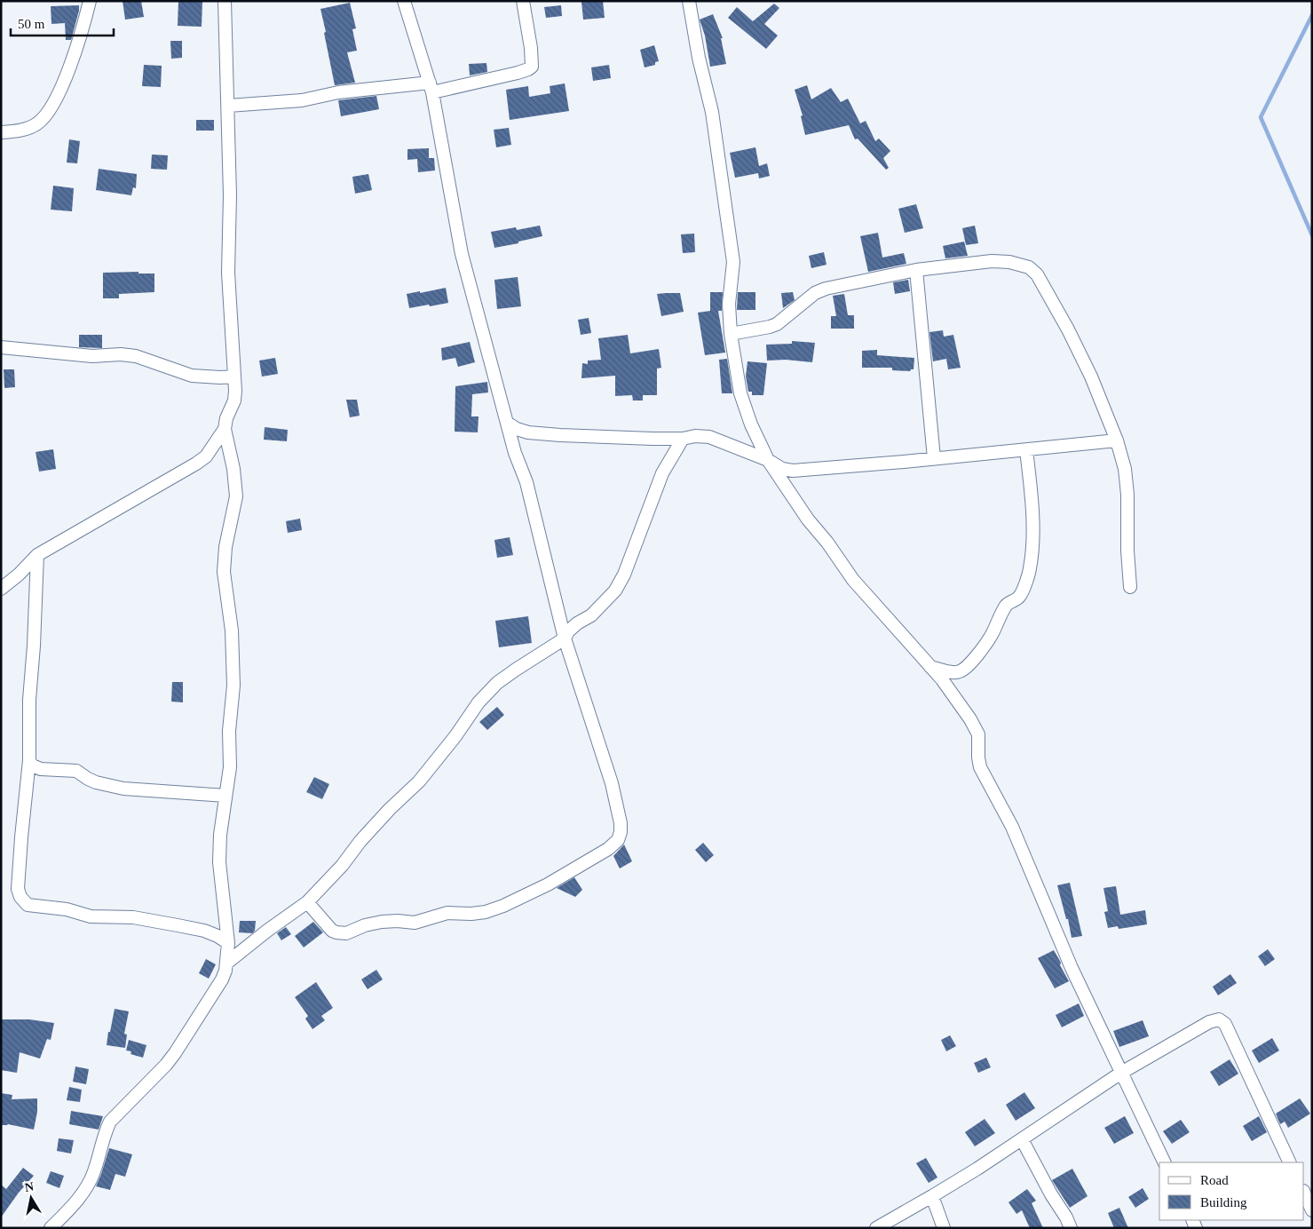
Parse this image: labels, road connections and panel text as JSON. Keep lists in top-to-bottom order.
{
  "legend": ["Road", "Building"],
  "scale_bar": "50 m",
  "north": "top"
}
